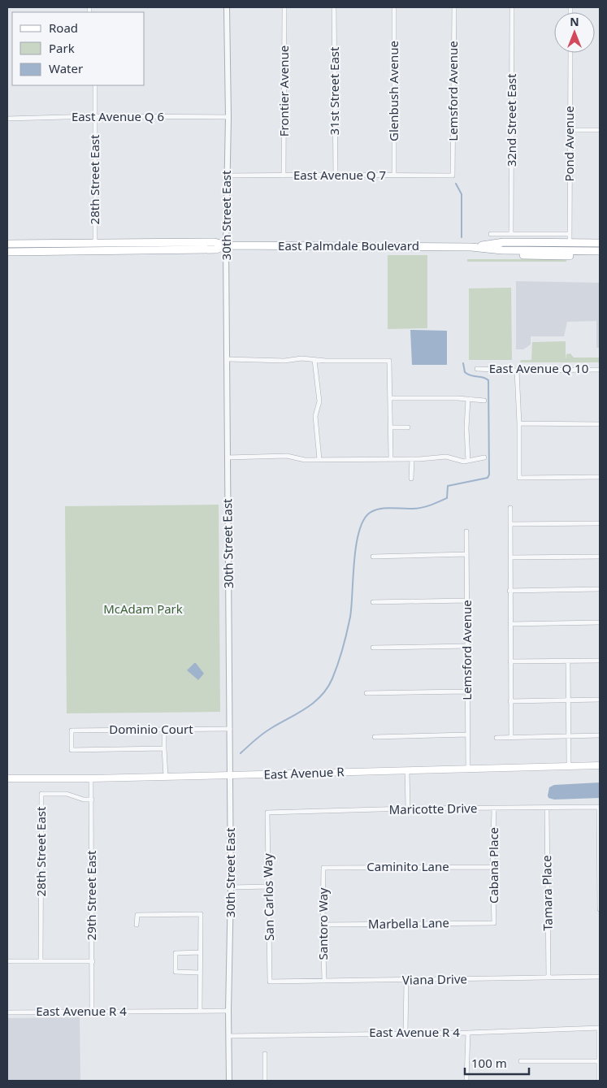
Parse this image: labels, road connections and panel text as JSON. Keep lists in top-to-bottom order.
{
  "streets": {
    "highway": ["East Palmdale Boulevard"],
    "main road": ["East Avenue R"],
    "street": [
      "Frontier Avenue",
      "31st Street East",
      "Glenbush Avenue",
      "Lemsford Avenue",
      "East Avenue Q 6",
      "32nd Street East",
      "Pond Avenue",
      "East Avenue Q 7",
      "28th Street East",
      "30th Street East",
      "East Avenue Q 10",
      "Dominio Court",
      "Maricotte Drive",
      "Cabana Place",
      "Caminito Lane",
      "Tamara Place",
      "29th Street East",
      "San Carlos Way",
      "Santoro Way",
      "Marbella Lane",
      "Viana Drive",
      "East Avenue R 4"
    ]
  },
  "crossings": [
    ["Frontier Avenue", "East Avenue Q 7"],
    ["31st Street East", "East Avenue Q 7"],
    ["Glenbush Avenue", "East Avenue Q 7"],
    ["Lemsford Avenue", "East Avenue Q 7"],
    ["Lemsford Avenue", "East Avenue R"],
    ["East Avenue Q 6", "28th Street East"],
    ["East Avenue Q 6", "30th Street East"],
    ["Pond Avenue", "East Palmdale Boulevard"],
    ["East Avenue Q 7", "30th Street East"],
    ["28th Street East", "East Palmdale Boulevard"],
    ["28th Street East", "29th Street East"],
    ["30th Street East", "East Palmdale Boulevard"],
    ["30th Street East", "Dominio Court"],
    ["30th Street East", "East Avenue R"],
    ["30th Street East", "East Avenue R 4"],
    ["East Avenue R", "29th Street East"],
    ["Maricotte Drive", "Cabana Place"],
    ["Maricotte Drive", "Tamara Place"],
    ["Maricotte Drive", "San Carlos Way"],
    ["Cabana Place", "Caminito Lane"],
    ["Cabana Place", "Marbella Lane"],
    ["Caminito Lane", "Santoro Way"],
    ["Tamara Place", "Viana Drive"],
    ["29th Street East", "East Avenue R 4"],
    ["San Carlos Way", "Viana Drive"],
    ["Santoro Way", "Marbella Lane"],
    ["Santoro Way", "Viana Drive"]
  ],
  "parks": ["McAdam Park"],
  "legend": ["Road", "Park", "Water"],
  "scale_bar": "100 m",
  "north": "top"
}
